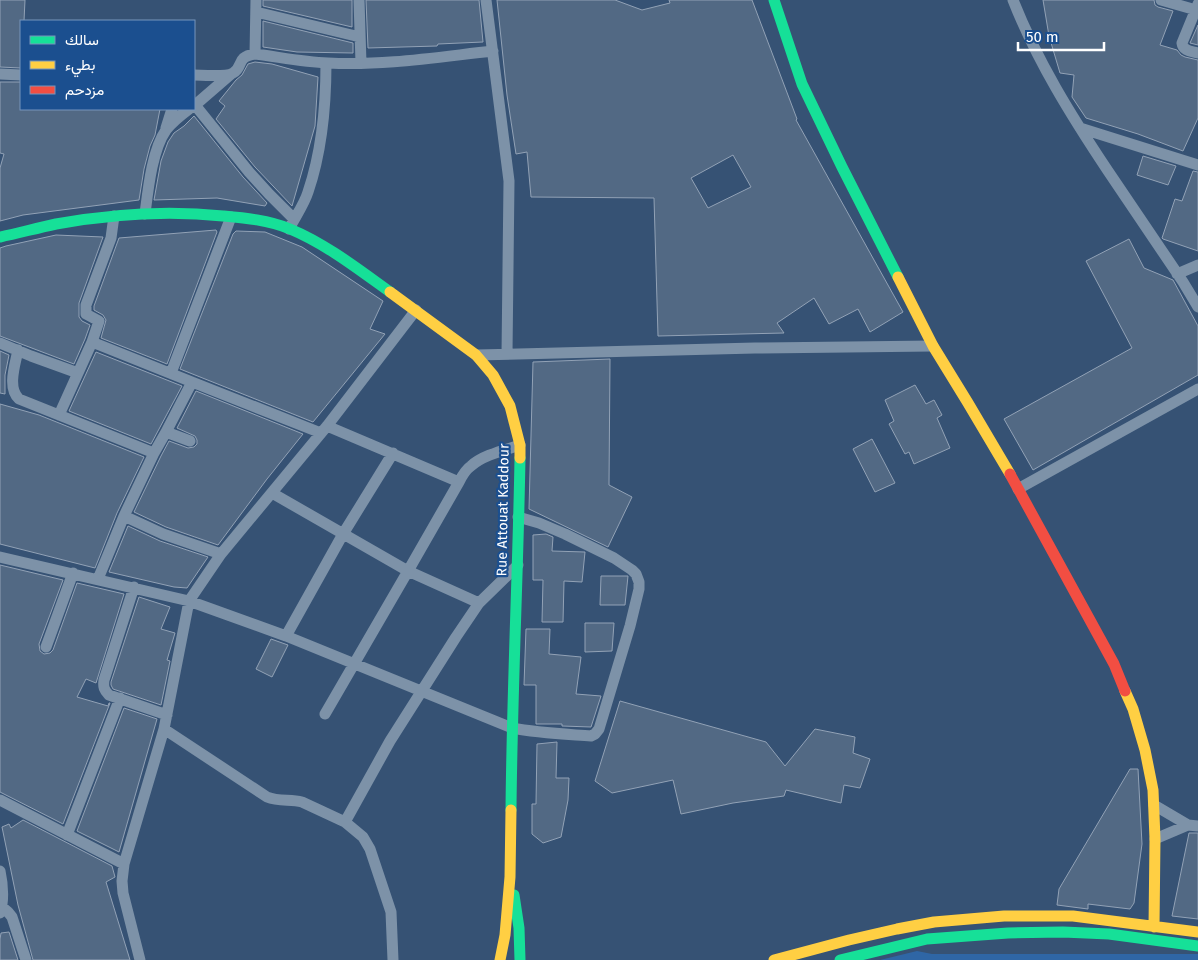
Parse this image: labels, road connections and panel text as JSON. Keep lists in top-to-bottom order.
{
  "streets": {
    "street": ["Rue Attouat Kaddour"]
  },
  "legend": ["سالك", "بطيء", "مزدحم"],
  "scale_bar": "50 m"
}
